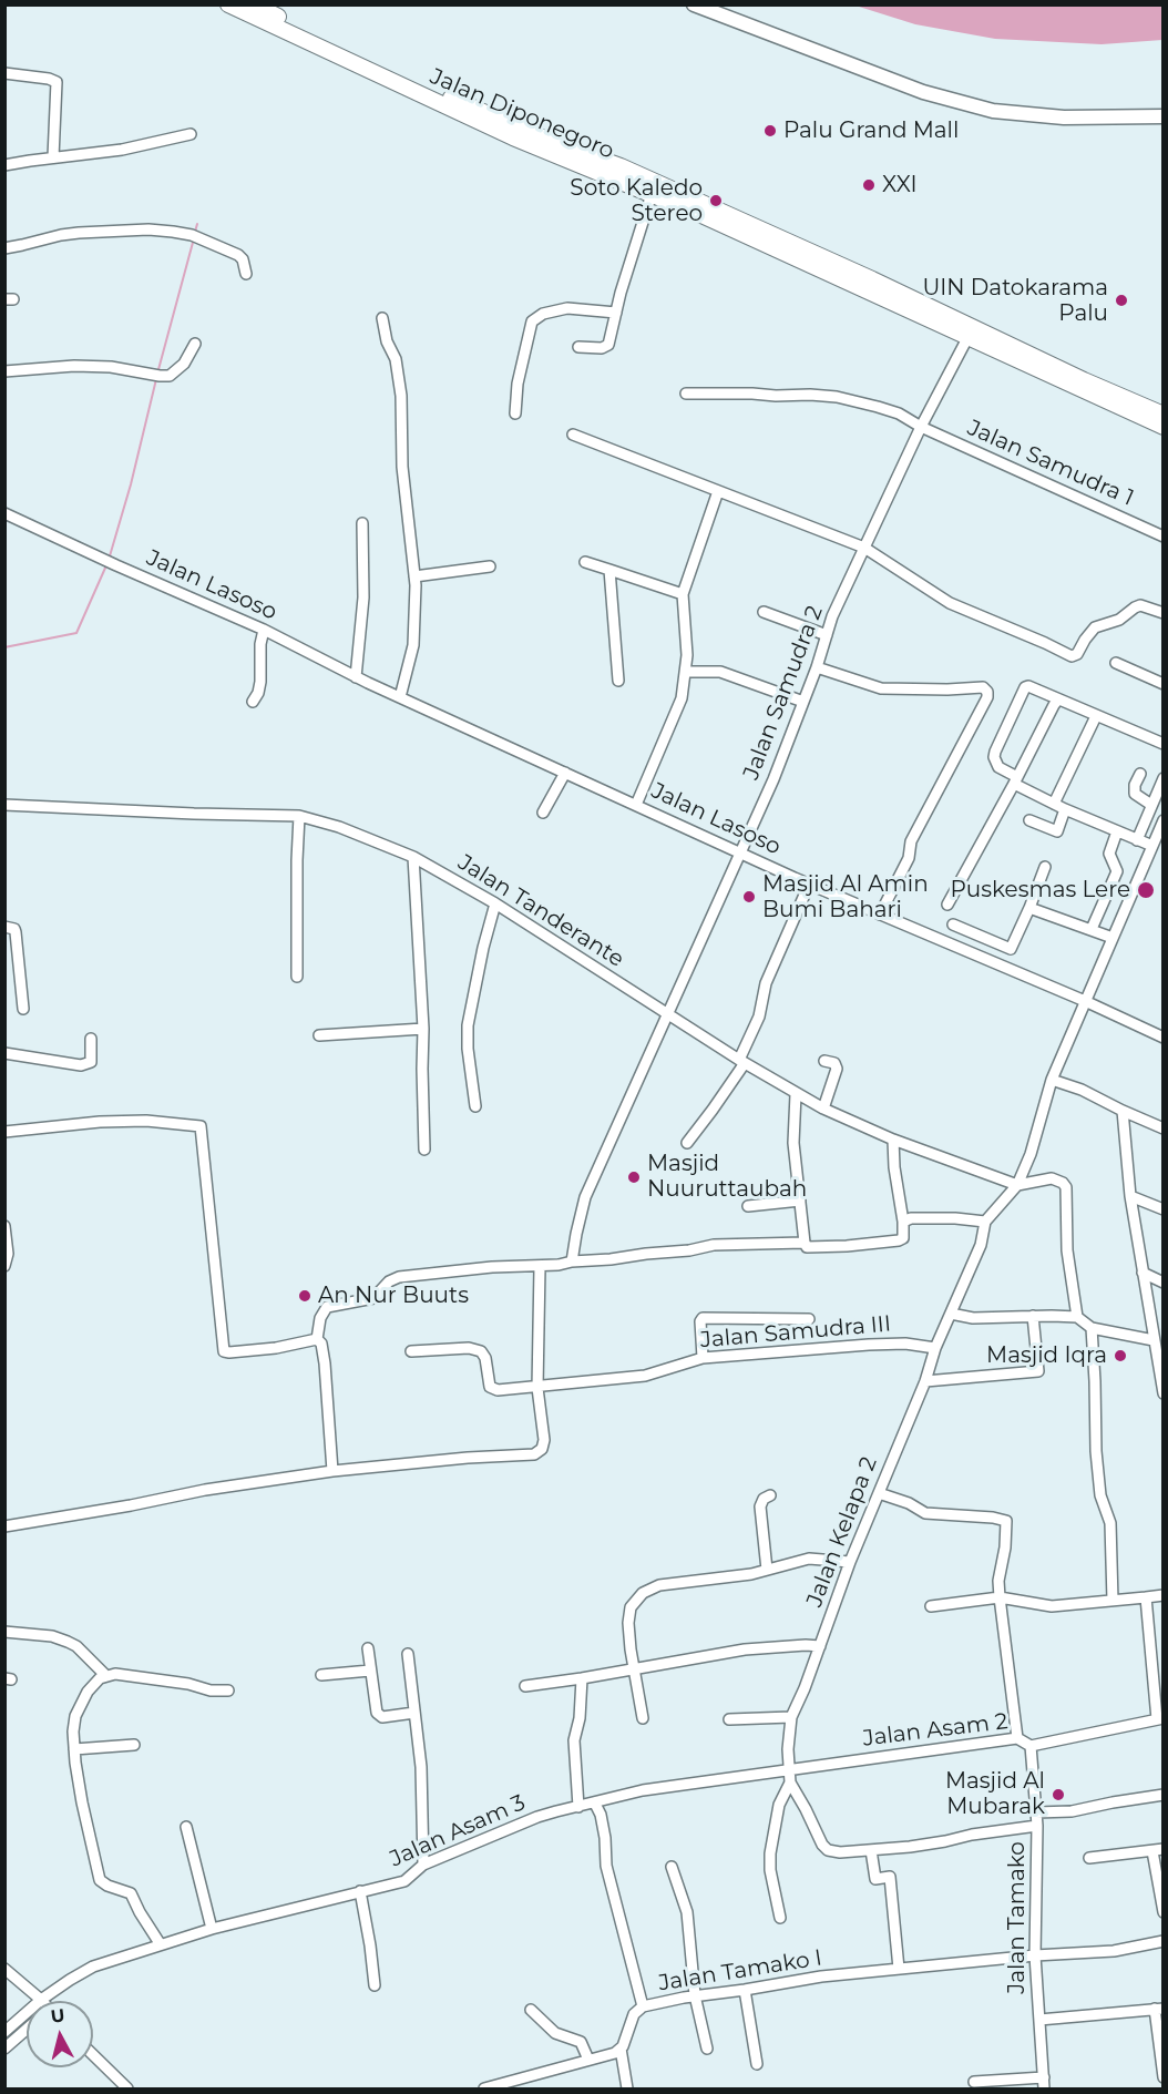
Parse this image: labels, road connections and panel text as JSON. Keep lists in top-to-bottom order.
{
  "streets": {
    "highway": ["Jalan Diponegoro"],
    "street": [
      "Jalan Samudra 1",
      "Jalan Lasoso",
      "Jalan Samudra 2",
      "Jalan Tanderante",
      "Jalan Samudra III",
      "Jalan Kelapa 2",
      "Jalan Asam 2",
      "Jalan Asam 3",
      "Jalan Tamako",
      "Jalan Tamako I"
    ]
  },
  "crossings": [
    ["Jalan Diponegoro", "Jalan Samudra 2"],
    ["Jalan Samudra 1", "Jalan Samudra 2"],
    ["Jalan Lasoso", "Jalan Samudra 2"],
    ["Jalan Lasoso", "Jalan Kelapa 2"],
    ["Jalan Tanderante", "Jalan Kelapa 2"],
    ["Jalan Samudra III", "Jalan Kelapa 2"],
    ["Jalan Kelapa 2", "Jalan Asam 2"],
    ["Jalan Kelapa 2", "Jalan Asam 3"],
    ["Jalan Asam 2", "Jalan Asam 3"],
    ["Jalan Asam 2", "Jalan Tamako"],
    ["Jalan Tamako", "Jalan Tamako I"]
  ],
  "places": [
    "Palu Grand Mall",
    "XXI",
    "Soto Kaledo Stereo",
    "UIN Datokarama Palu",
    "Puskesmas Lere",
    "Masjid Al Amin Bumi Bahari",
    "Masjid Nuuruttaubah",
    "An Nur Buuts",
    "Masjid Iqra",
    "Masjid Al Mubarak"
  ],
  "north": "top"
}
